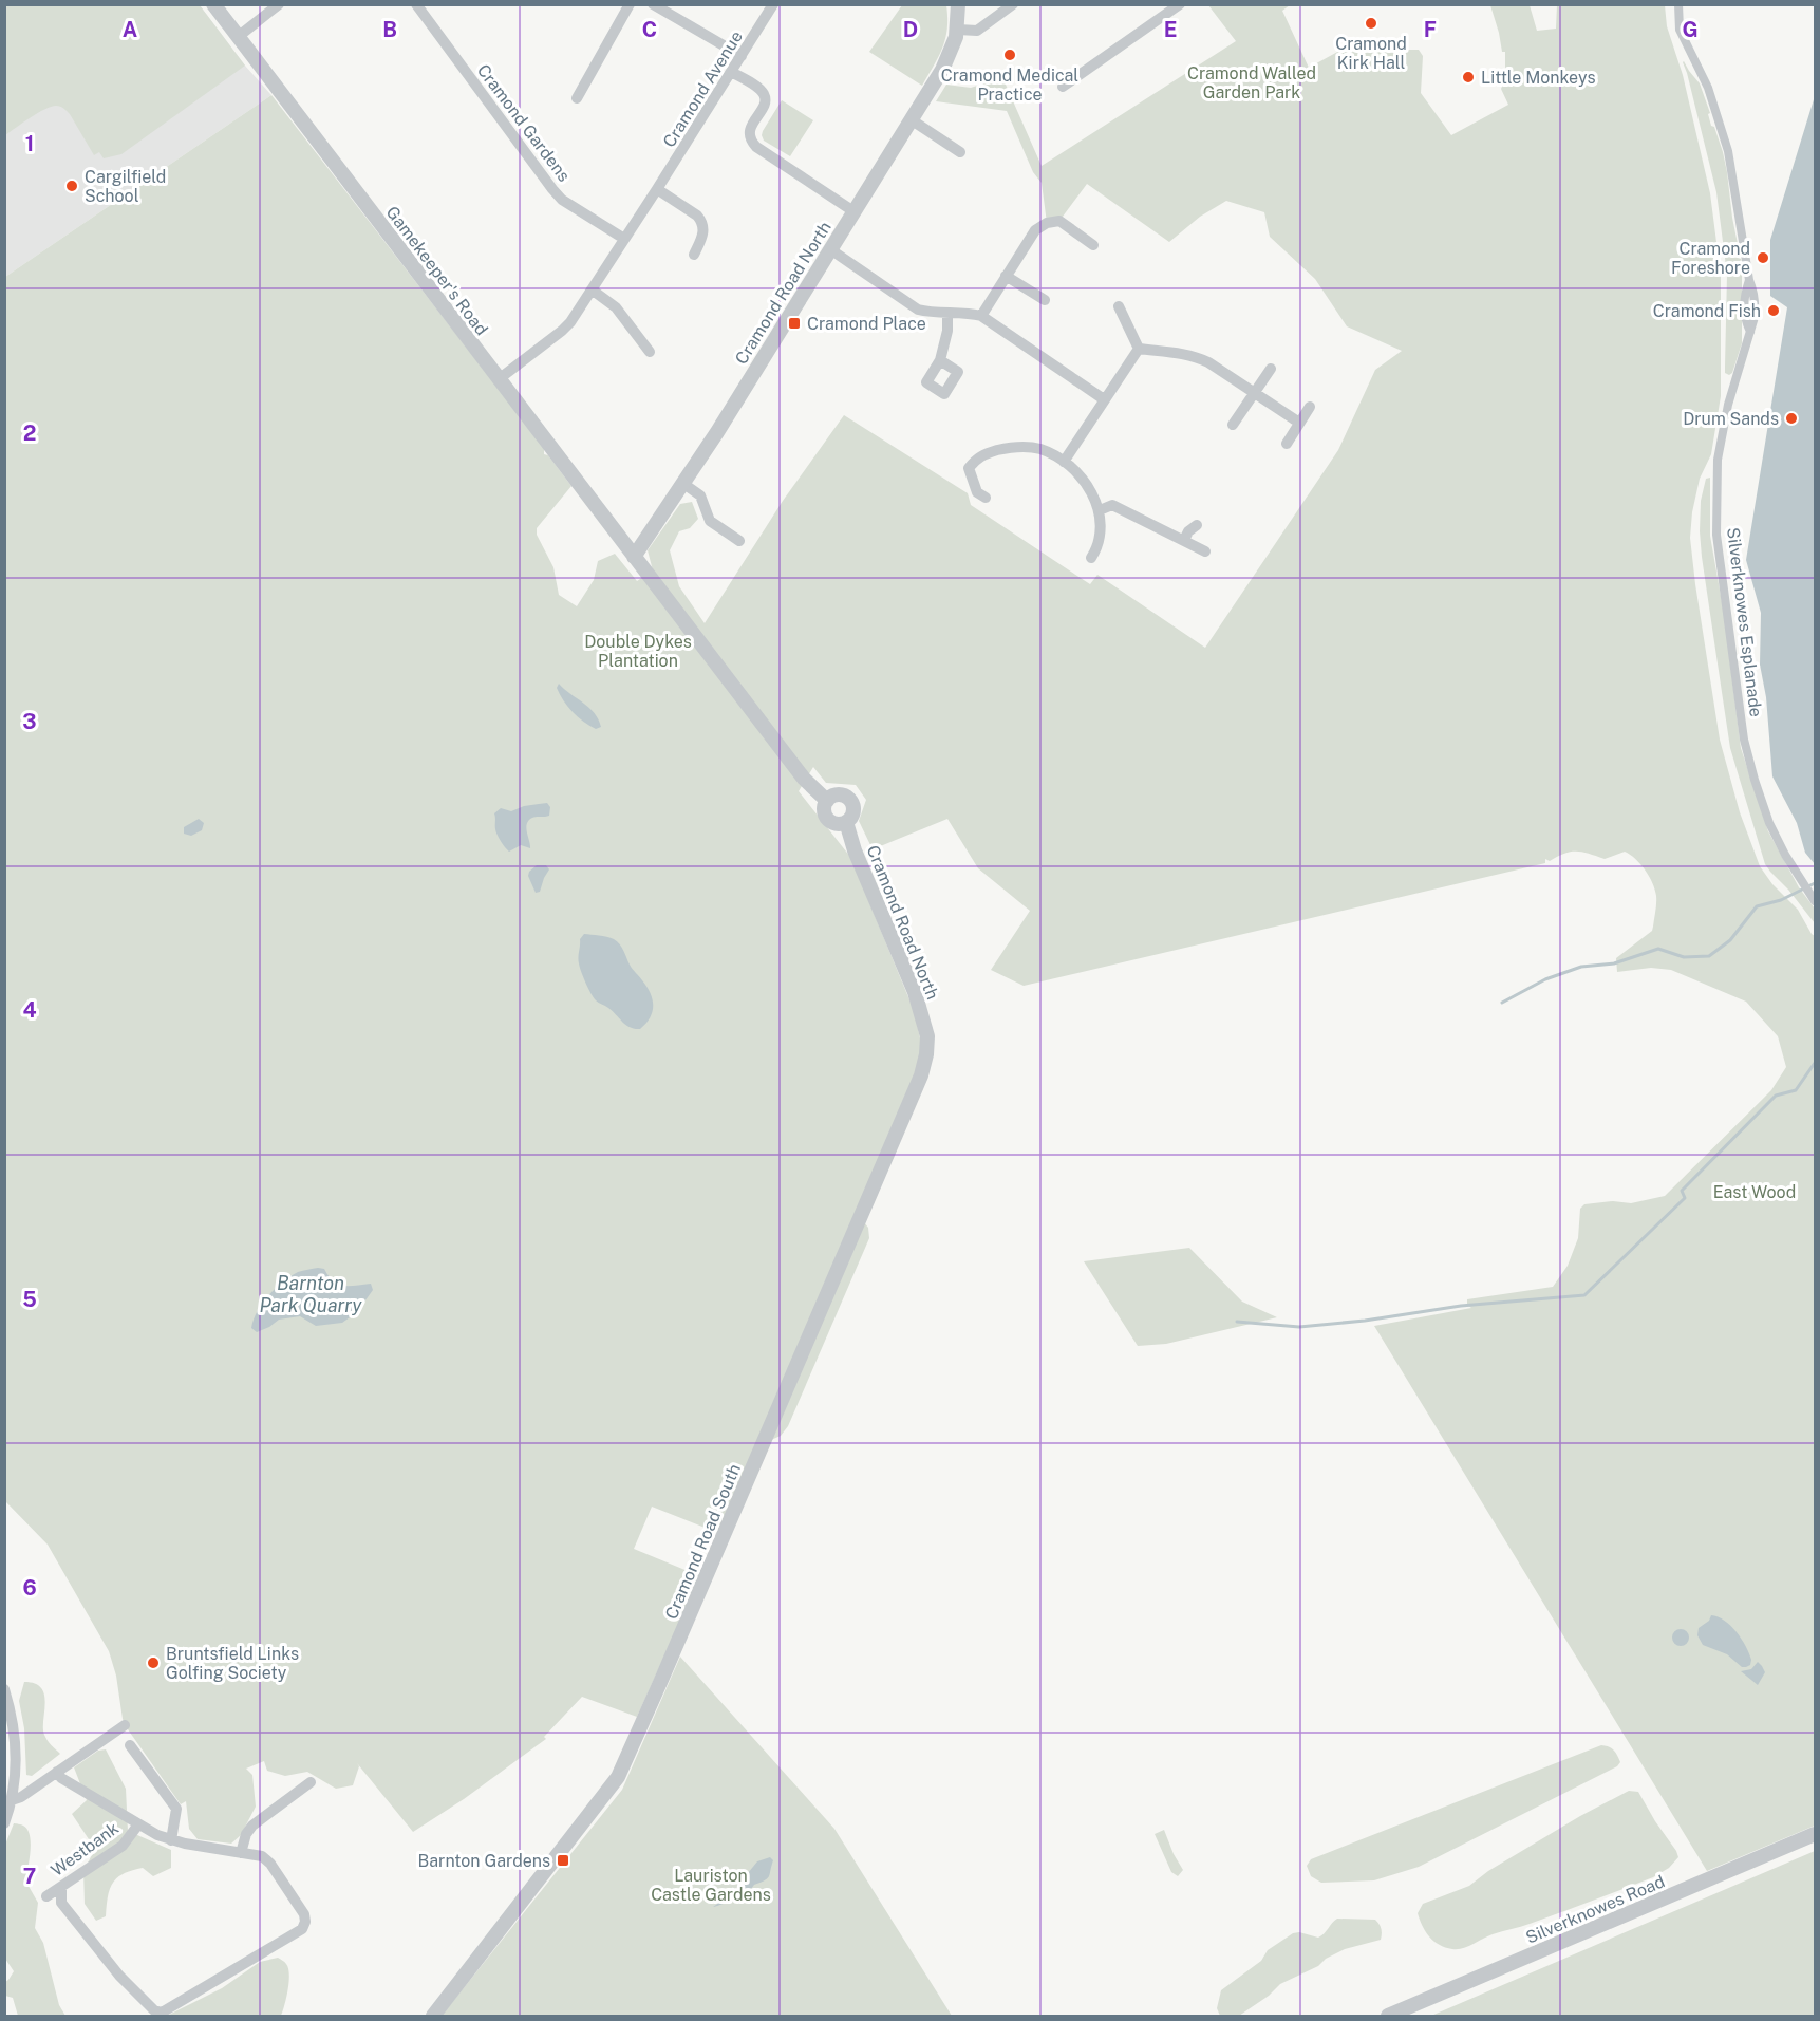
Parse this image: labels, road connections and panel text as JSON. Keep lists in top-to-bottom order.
{
  "streets": {
    "street": [
      "Cramond Avenue",
      "Cramond Gardens",
      "Gamekeeper's Road",
      "Cramond Road North",
      "Silverknowes Esplanade",
      "Cramond Road South",
      "Westbank",
      "Silverknowes Road"
    ]
  },
  "crossings": [
    ["Cramond Avenue", "Cramond Gardens"],
    ["Cramond Avenue", "Gamekeeper's Road"],
    ["Gamekeeper's Road", "Cramond Road North"],
    ["Cramond Road North", "Cramond Road South"]
  ],
  "water": ["Barnton Park Quarry"],
  "parks": [
    "Cramond Walled Garden Park",
    "Double Dykes Plantation",
    "East Wood",
    "Lauriston Castle Gardens"
  ],
  "places": {
    "other": [
      "Cramond Kirk Hall",
      "Cramond Medical Practice",
      "Little Monkeys",
      "Cargilfield School",
      "Cramond Foreshore",
      "Cramond Fish",
      "Drum Sands",
      "Bruntsfield Links Golfing Society"
    ],
    "transit": ["Cramond Place", "Barnton Gardens"]
  },
  "grid": {
    "columns": [
      "A",
      "B",
      "C",
      "D",
      "E",
      "F",
      "G"
    ],
    "rows": [
      "1",
      "2",
      "3",
      "4",
      "5",
      "6",
      "7"
    ]
  }
}
